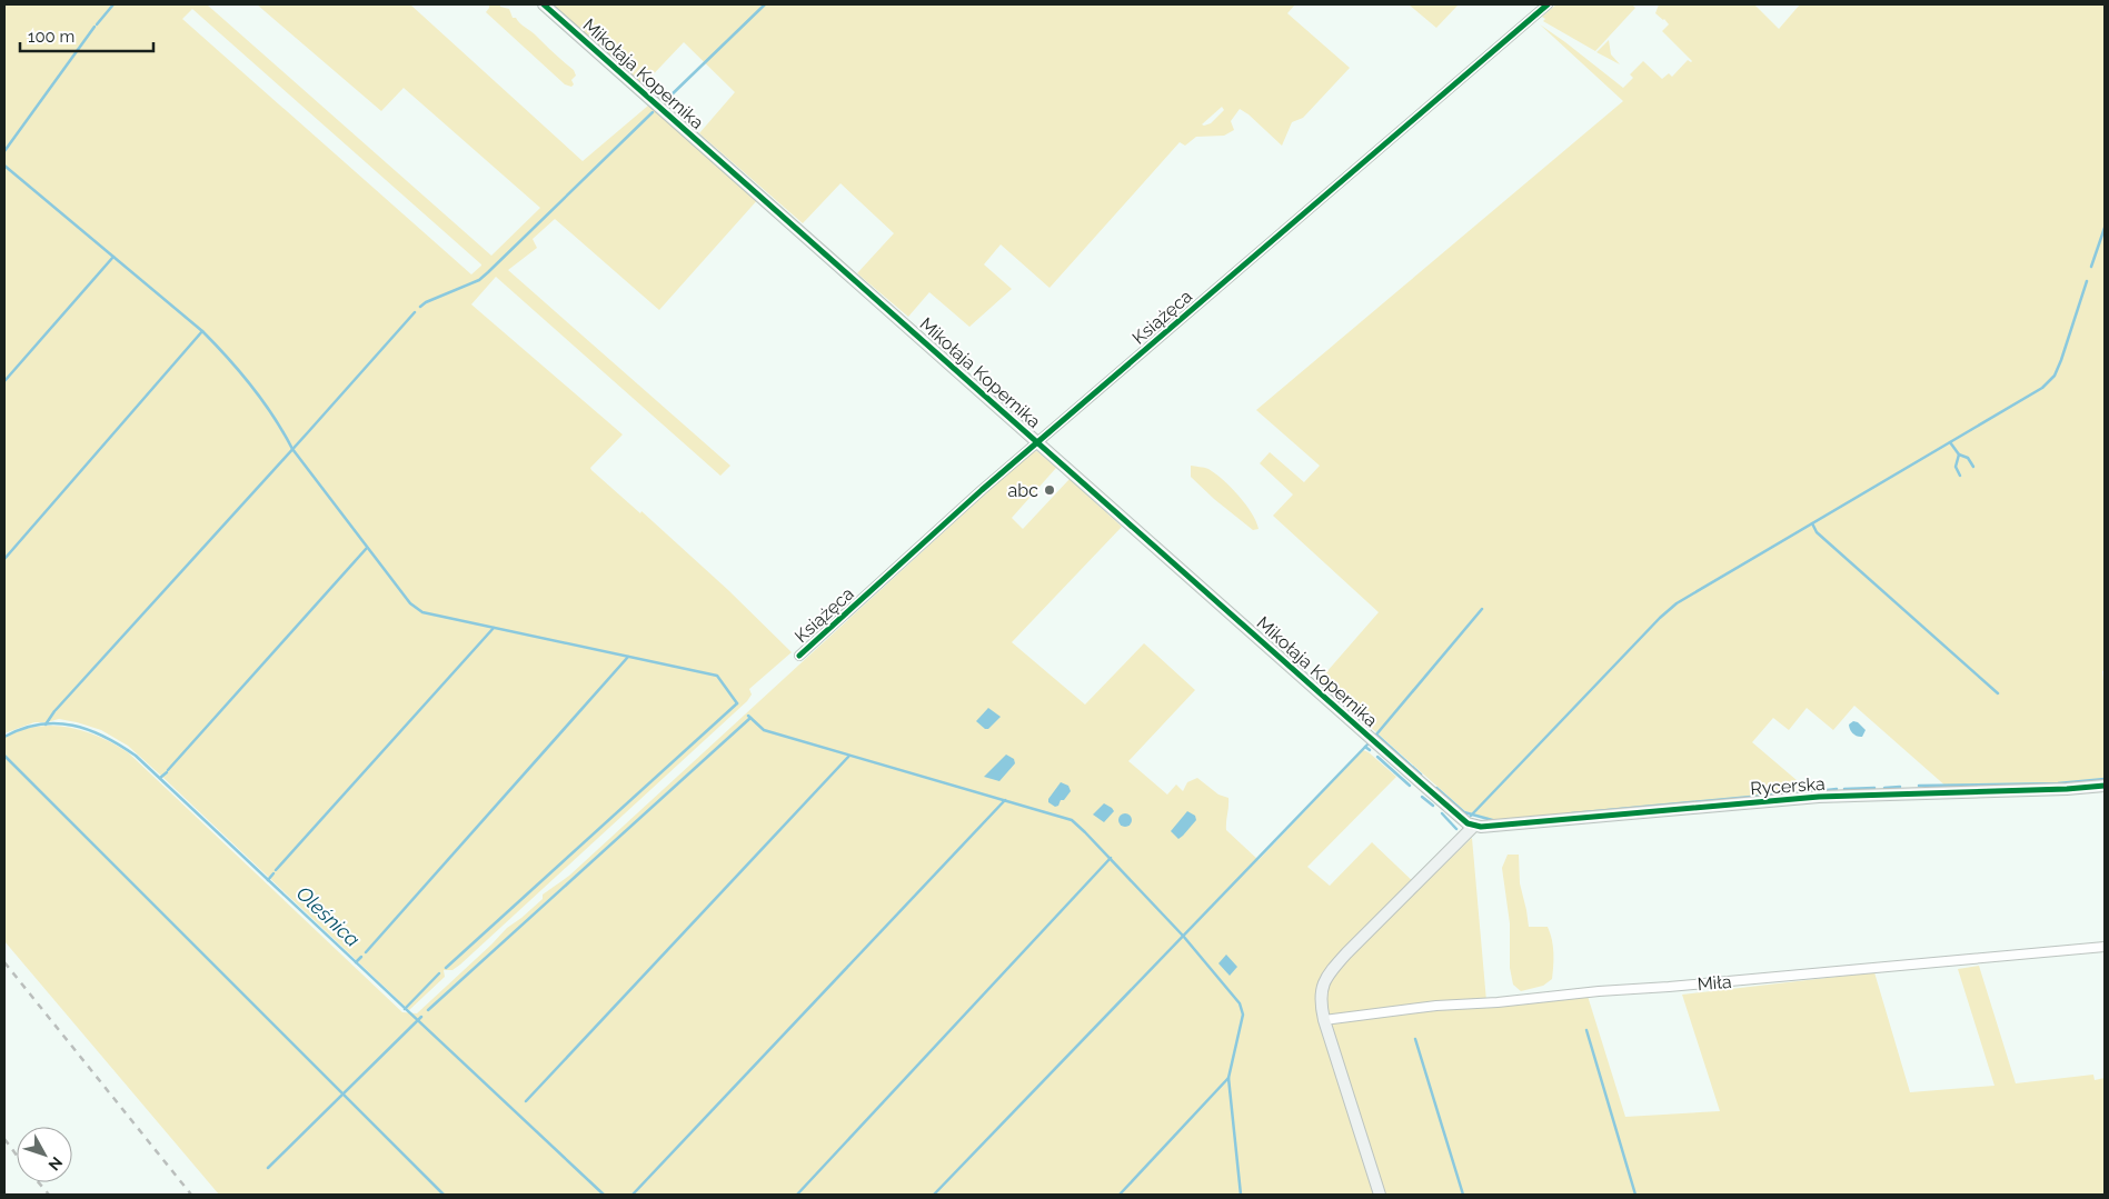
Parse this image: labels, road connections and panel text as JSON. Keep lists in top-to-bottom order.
{
  "streets": {
    "street": [
      "Mikołaja Kopernika",
      "Książęca",
      "Rycerska",
      "Miła"
    ]
  },
  "crossings": [
    ["Mikołaja Kopernika", "Książęca"],
    ["Mikołaja Kopernika", "Rycerska"]
  ],
  "water": ["Oleśnica"],
  "places": ["abc"],
  "scale_bar": "100 m",
  "north": "bottom right"
}
